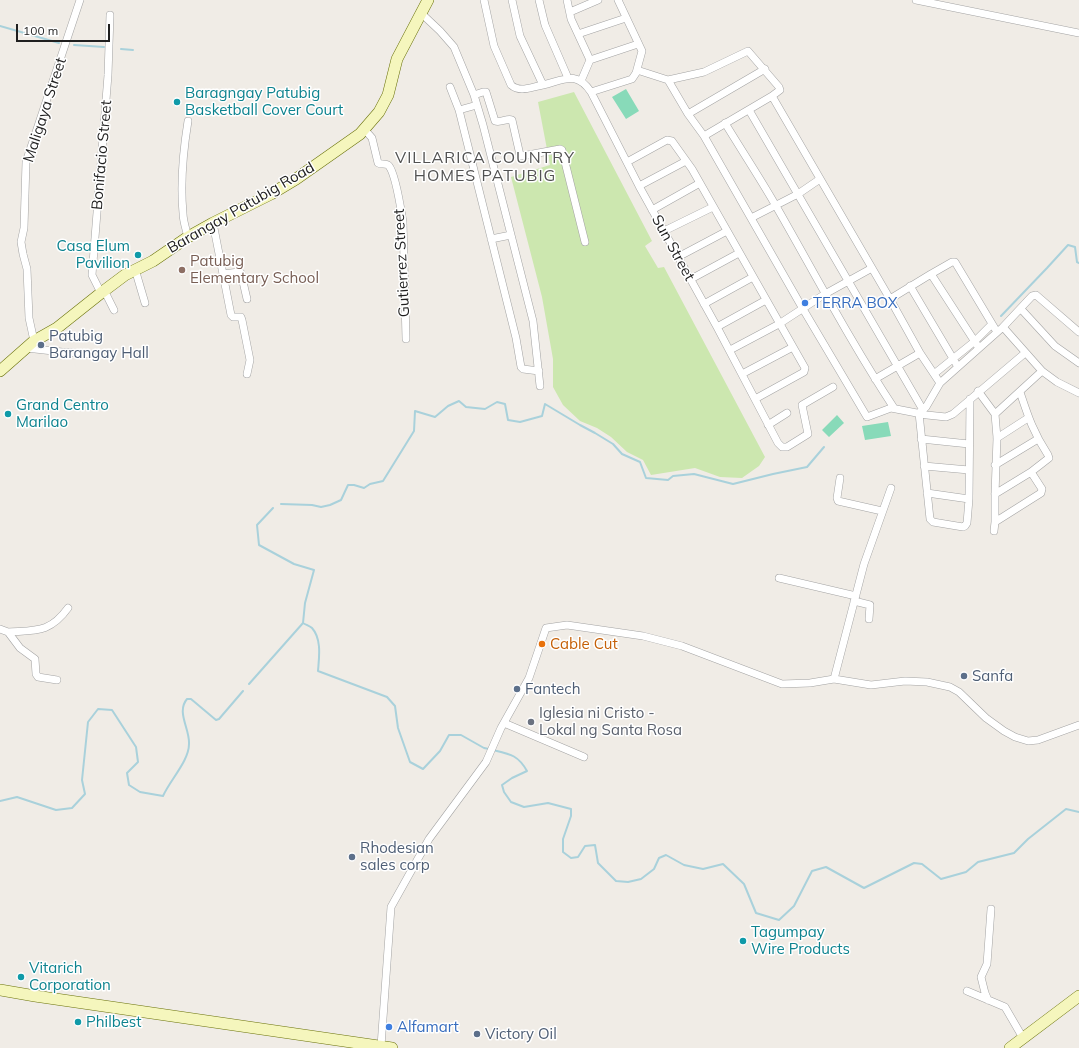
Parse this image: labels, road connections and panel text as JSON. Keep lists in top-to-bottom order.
{
  "streets": {
    "main road": ["Barangay Patubig Road"],
    "street": [
      "Maligaya Street",
      "Bonifacio Street",
      "Sun Street",
      "Gutierrez Street"
    ]
  },
  "crossings": [
    ["Maligaya Street", "Barangay Patubig Road"],
    ["Bonifacio Street", "Barangay Patubig Road"],
    ["Barangay Patubig Road", "Gutierrez Street"]
  ],
  "districts": ["VILLARICA COUNTRY HOMES PATUBIG"],
  "places": [
    "Baragngay Patubig Basketball Cover Court",
    "Casa Elum Pavilion",
    "Patubig Elementary School",
    "TERRA BOX",
    "Patubig Barangay Hall",
    "Grand Centro Marilao",
    "Cable Cut",
    "Sanfa",
    "Fantech",
    "Iglesia ni Cristo - Lokal ng Santa Rosa",
    "Rhodesian sales corp",
    "Tagumpay Wire Products",
    "Vitarich Corporation",
    "Philbest",
    "Alfamart",
    "Victory Oil"
  ],
  "scale_bar": "100 m"
}
